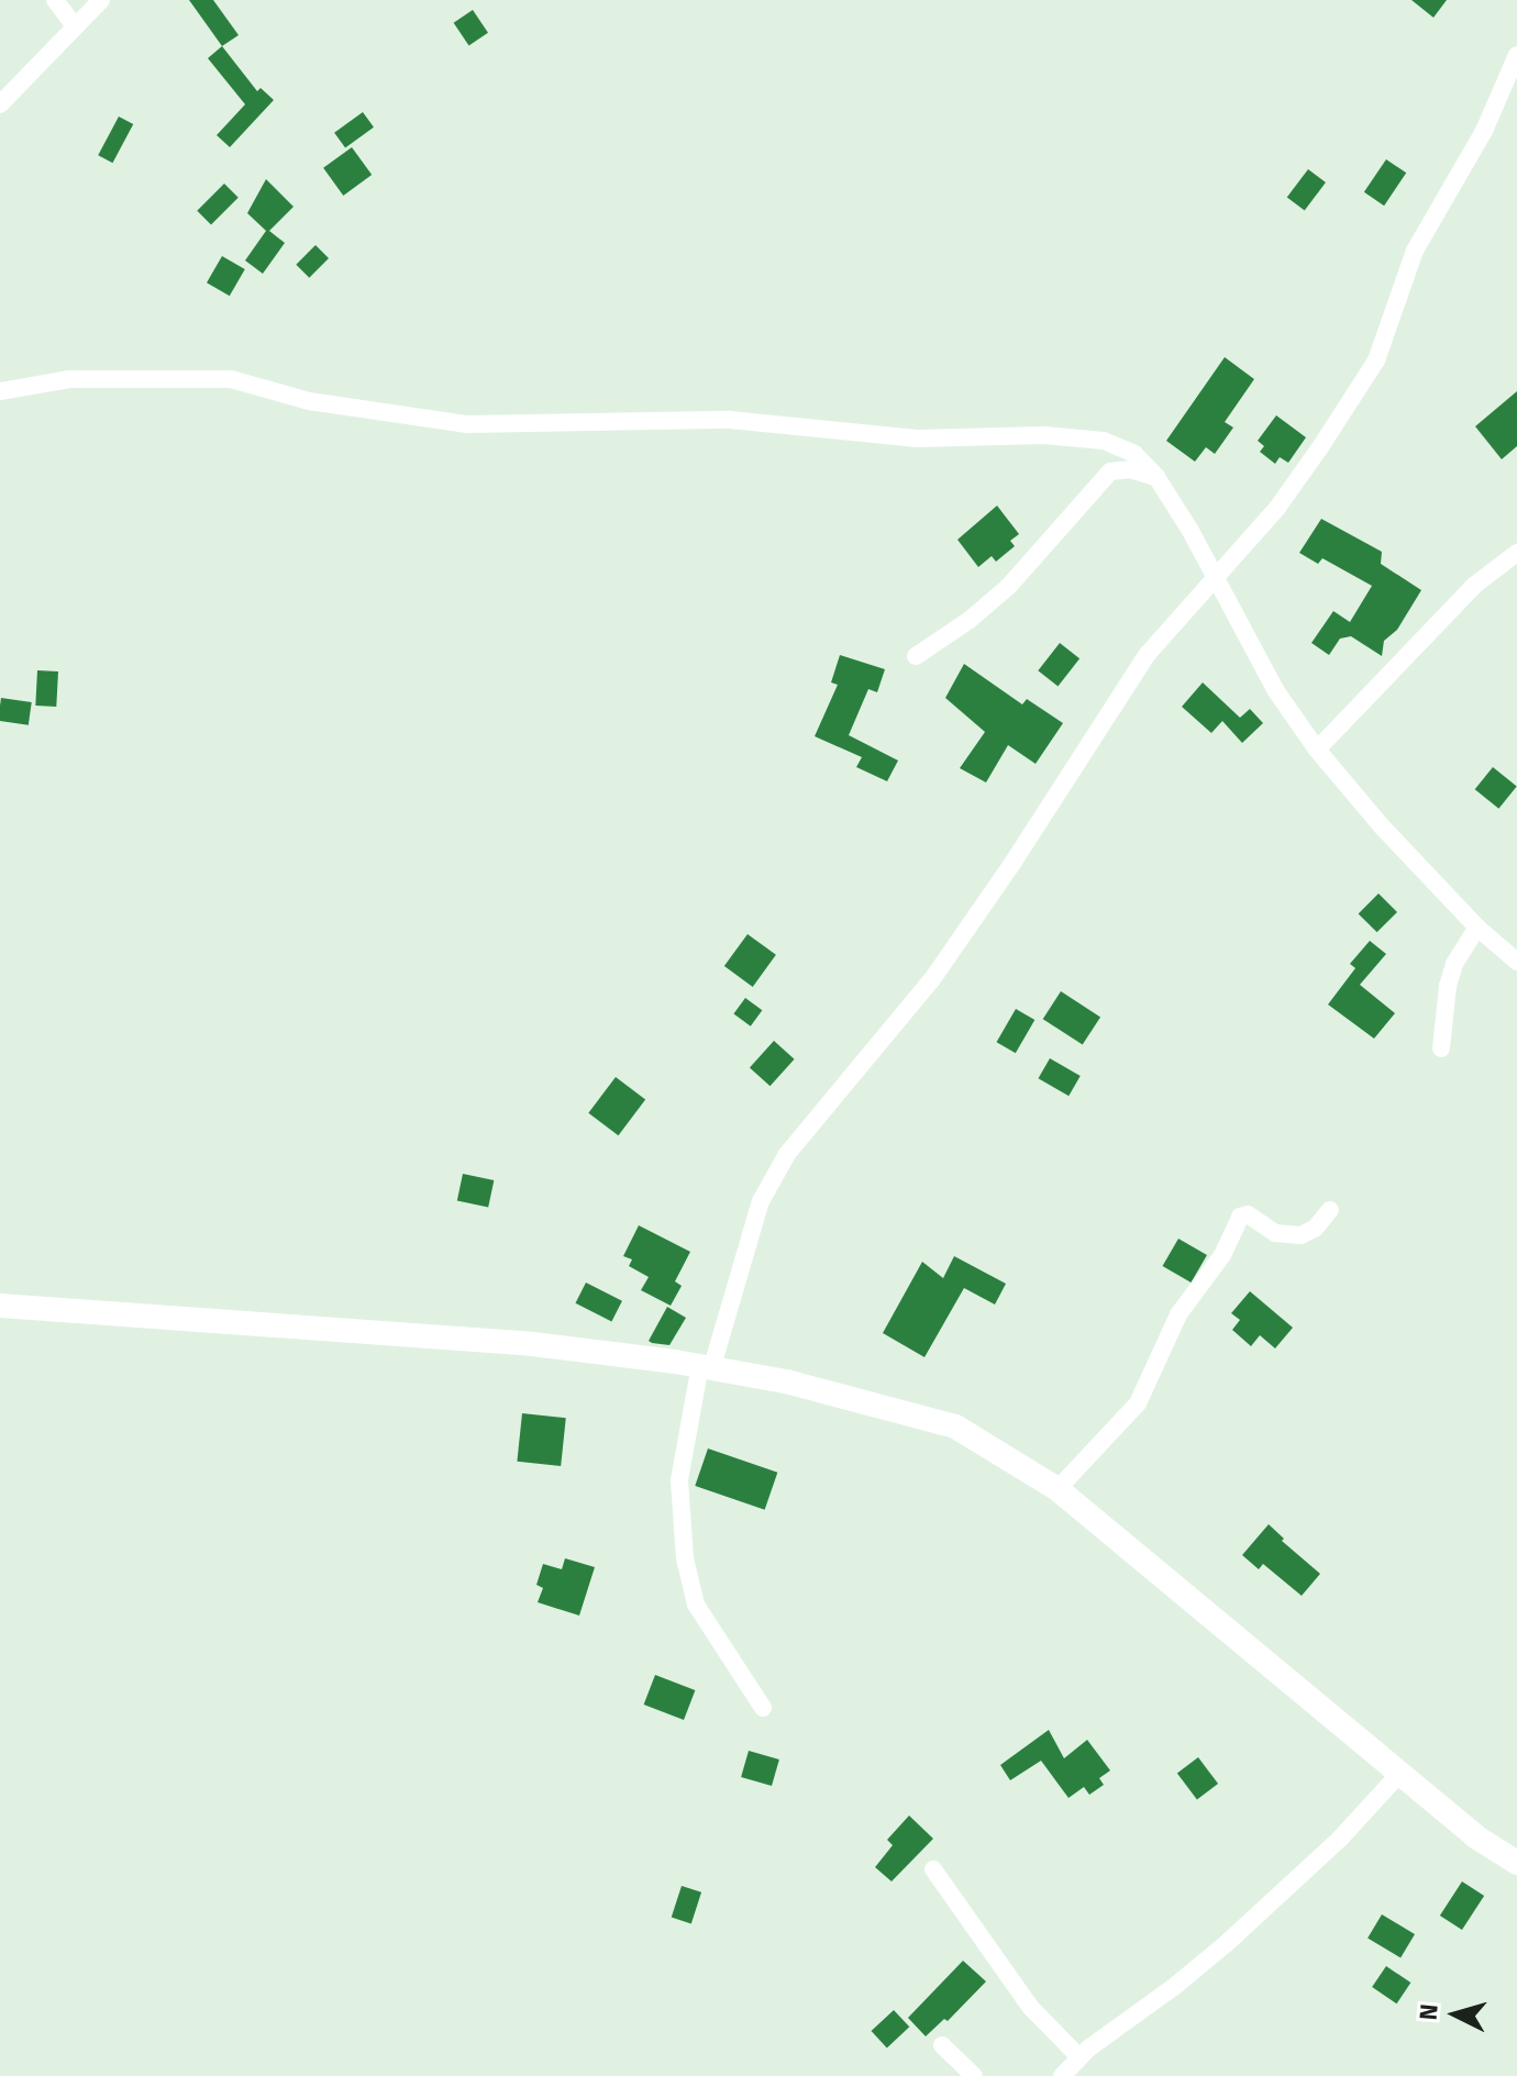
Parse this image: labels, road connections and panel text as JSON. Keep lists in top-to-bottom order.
{
  "north": "left"
}
